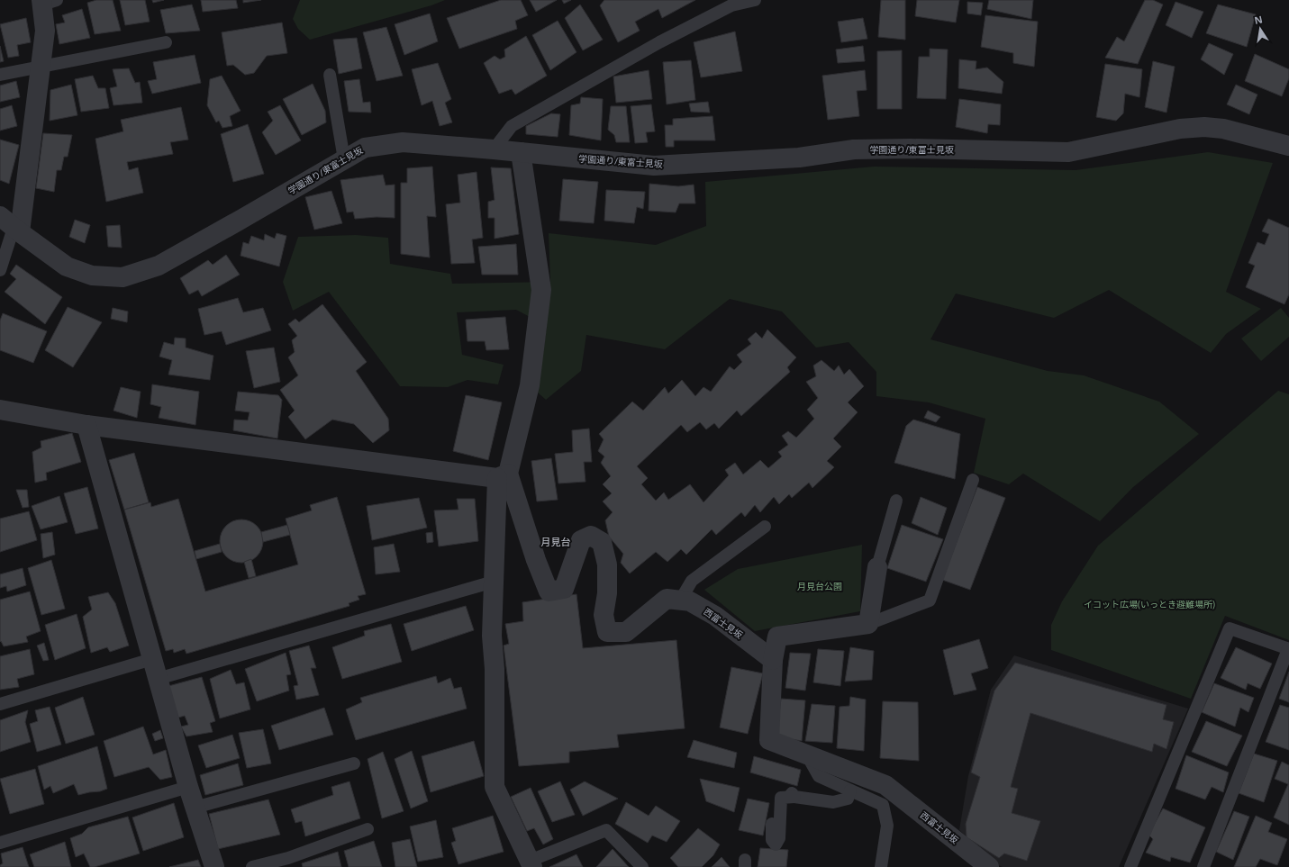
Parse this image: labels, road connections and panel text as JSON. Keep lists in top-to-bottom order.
{
  "streets": {
    "street": ["学園通り/東富士見坂", "西富士見坂"]
  },
  "districts": ["月見台"],
  "parks": ["月見台公園", "イコット広場(いっとき避難場所)"],
  "north": "top"
}
